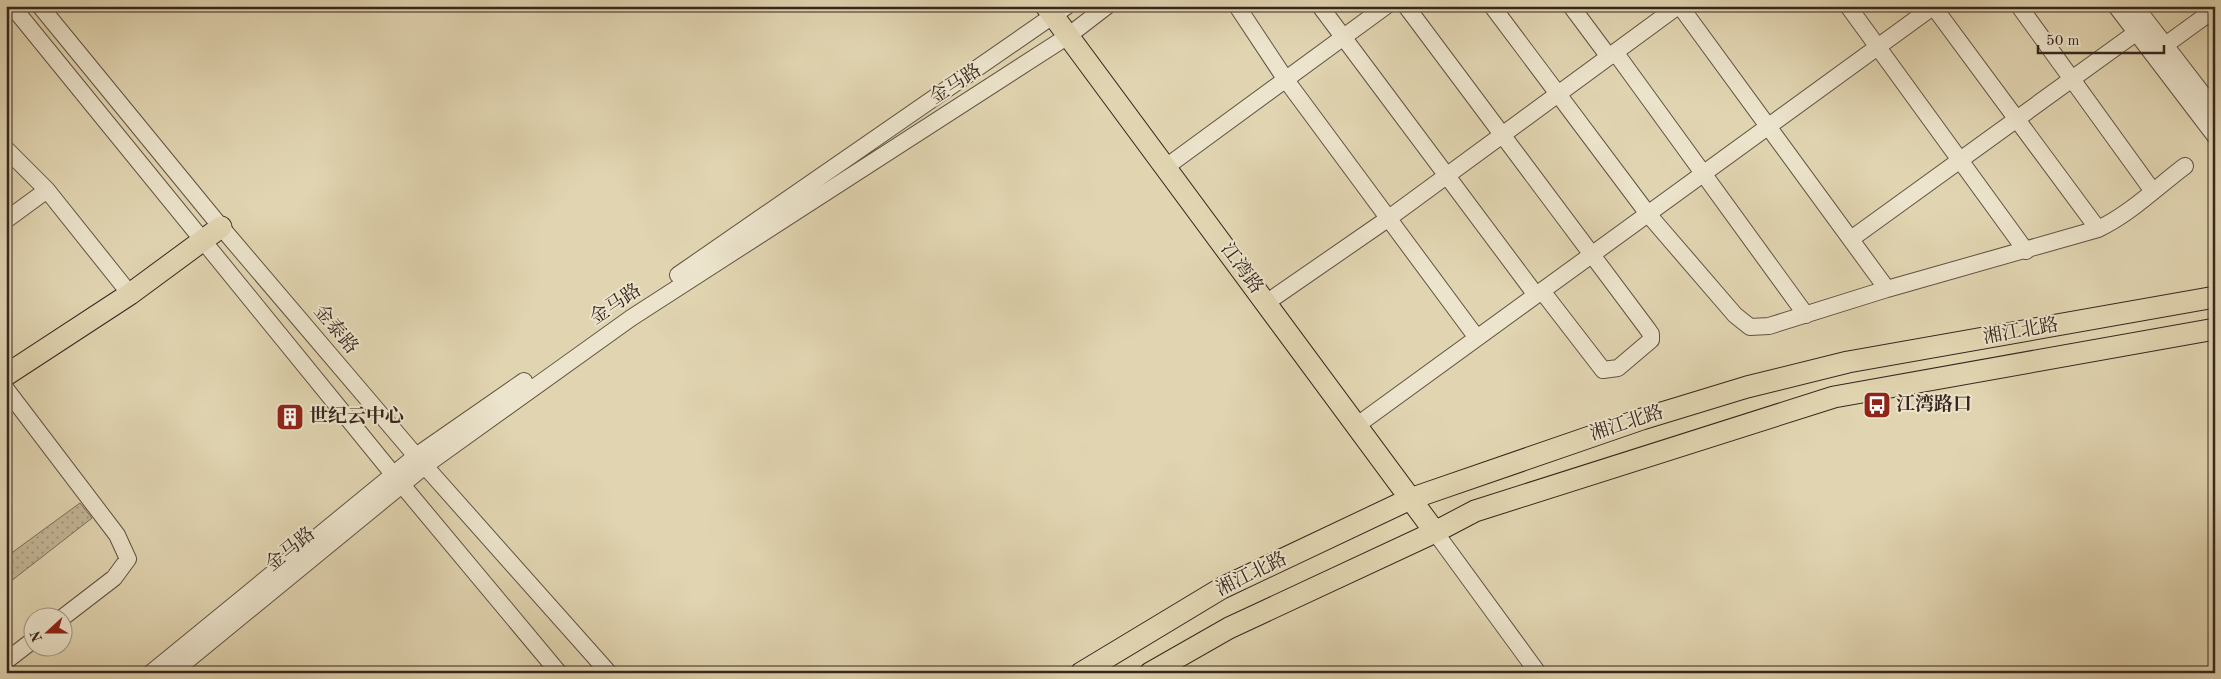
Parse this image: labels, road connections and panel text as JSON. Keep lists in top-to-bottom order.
{
  "streets": {
    "main road": ["江湾路", "湘江北路"],
    "street": ["金马路", "金泰路"]
  },
  "crossings": [
    ["金马路", "江湾路"],
    ["金马路", "金泰路"],
    ["江湾路", "湘江北路"]
  ],
  "places": {
    "bus stop": ["江湾路口"],
    "building": ["世纪云中心"]
  },
  "scale_bar": "50 m",
  "north": "left"
}
